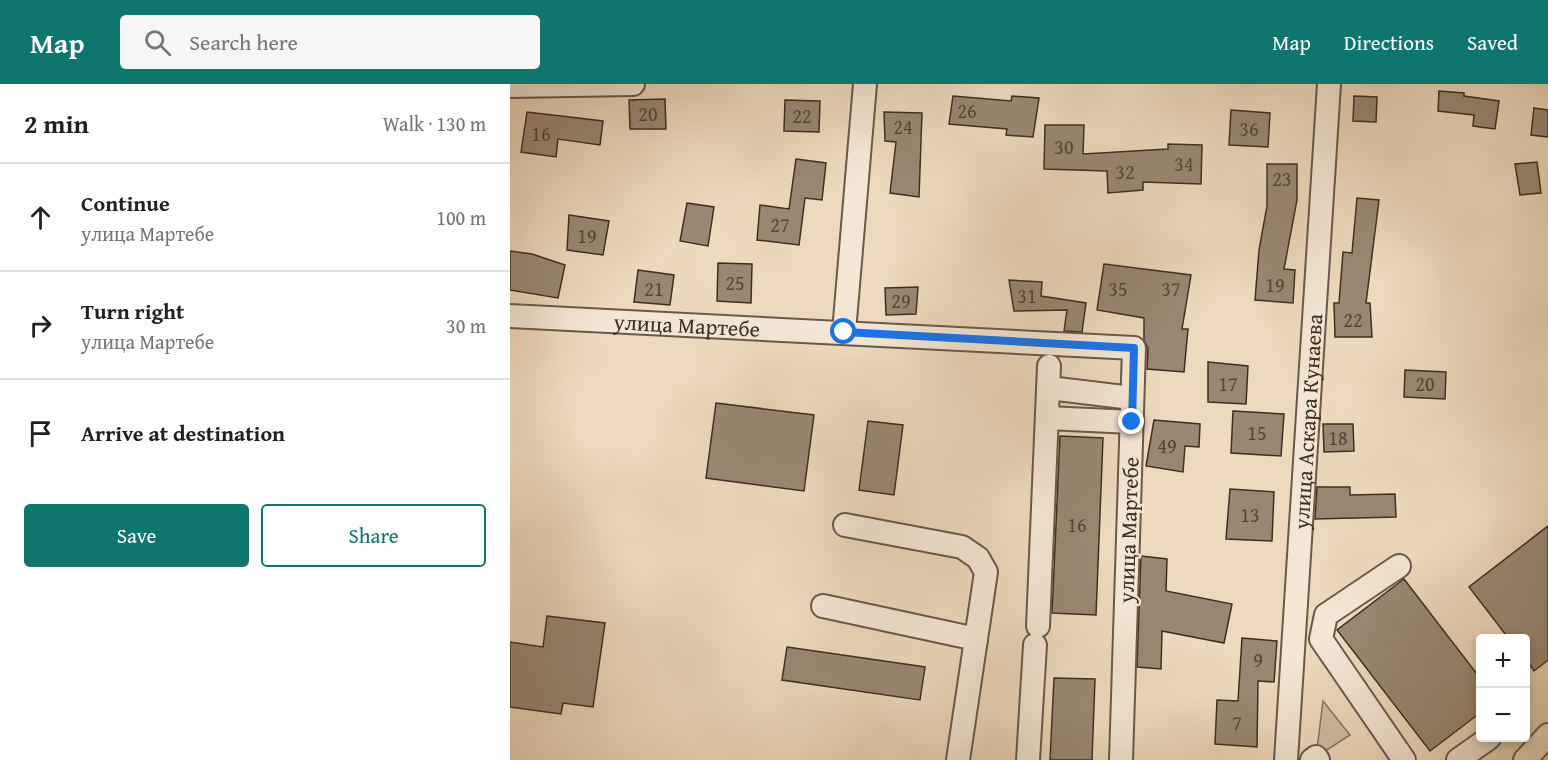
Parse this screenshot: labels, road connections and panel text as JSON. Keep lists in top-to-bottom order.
{
  "streets": {
    "street": ["улица Мартебе", "улица Аскара Кунаева"]
  },
  "house_numbers": [
    "26",
    "20",
    "22",
    "24",
    "36",
    "16",
    "30",
    "34",
    "32",
    "23",
    "27",
    "19",
    "25",
    "19",
    "21",
    "35",
    "37",
    "31",
    "29",
    "22",
    "17",
    "20",
    "15",
    "18",
    "49",
    "13",
    "16",
    "9",
    "7"
  ],
  "page": {
    "header": "Map",
    "search": "Search here",
    "nav": ["Map", "Directions", "Saved"],
    "heading": ["2 min", "Walk · 130 m"],
    "list": [
      ["Continue", "улица Мартебе", "100 m"],
      ["Turn right", "улица Мартебе", "30 m"],
      "Arrive at destination"
    ],
    "buttons": ["Save", "Share"],
    "map_buttons": ["+", "−"]
  }
}
